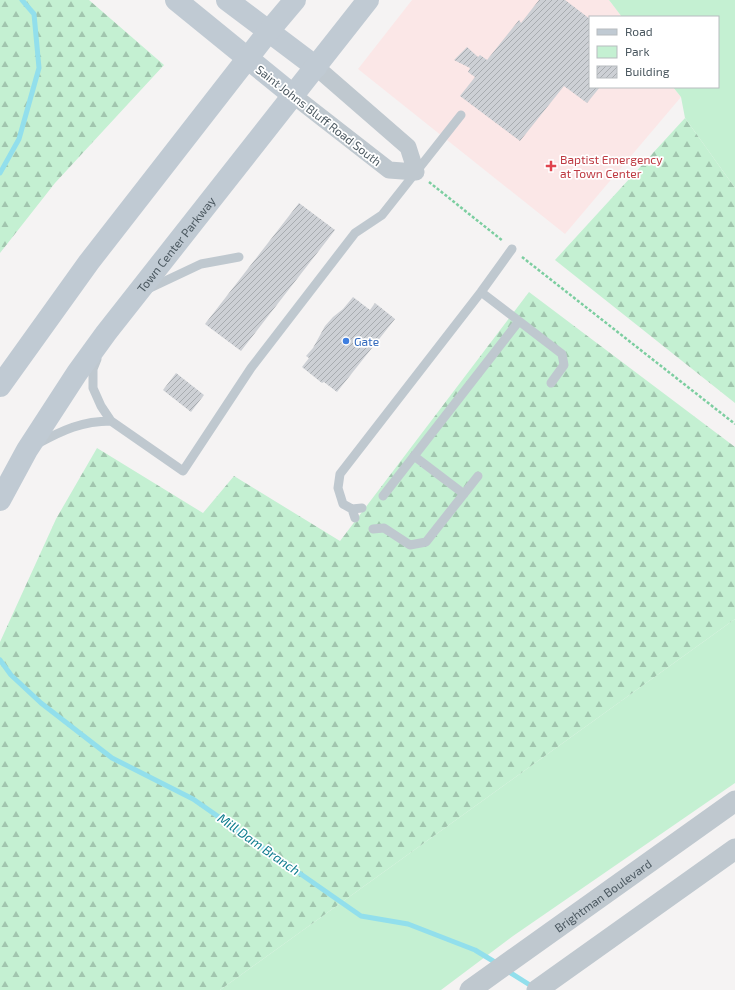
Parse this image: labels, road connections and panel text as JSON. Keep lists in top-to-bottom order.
{
  "streets": {
    "main road": ["Saint Johns Bluff Road South", "Town Center Parkway"],
    "street": ["Brightman Boulevard"]
  },
  "crossings": [
    ["Saint Johns Bluff Road South", "Town Center Parkway"]
  ],
  "water": ["Mill Dam Branch"],
  "places": {
    "health": ["Baptist Emergency at Town Center"],
    "other": ["Gate"]
  },
  "legend": ["Road", "Park", "Building"]
}
